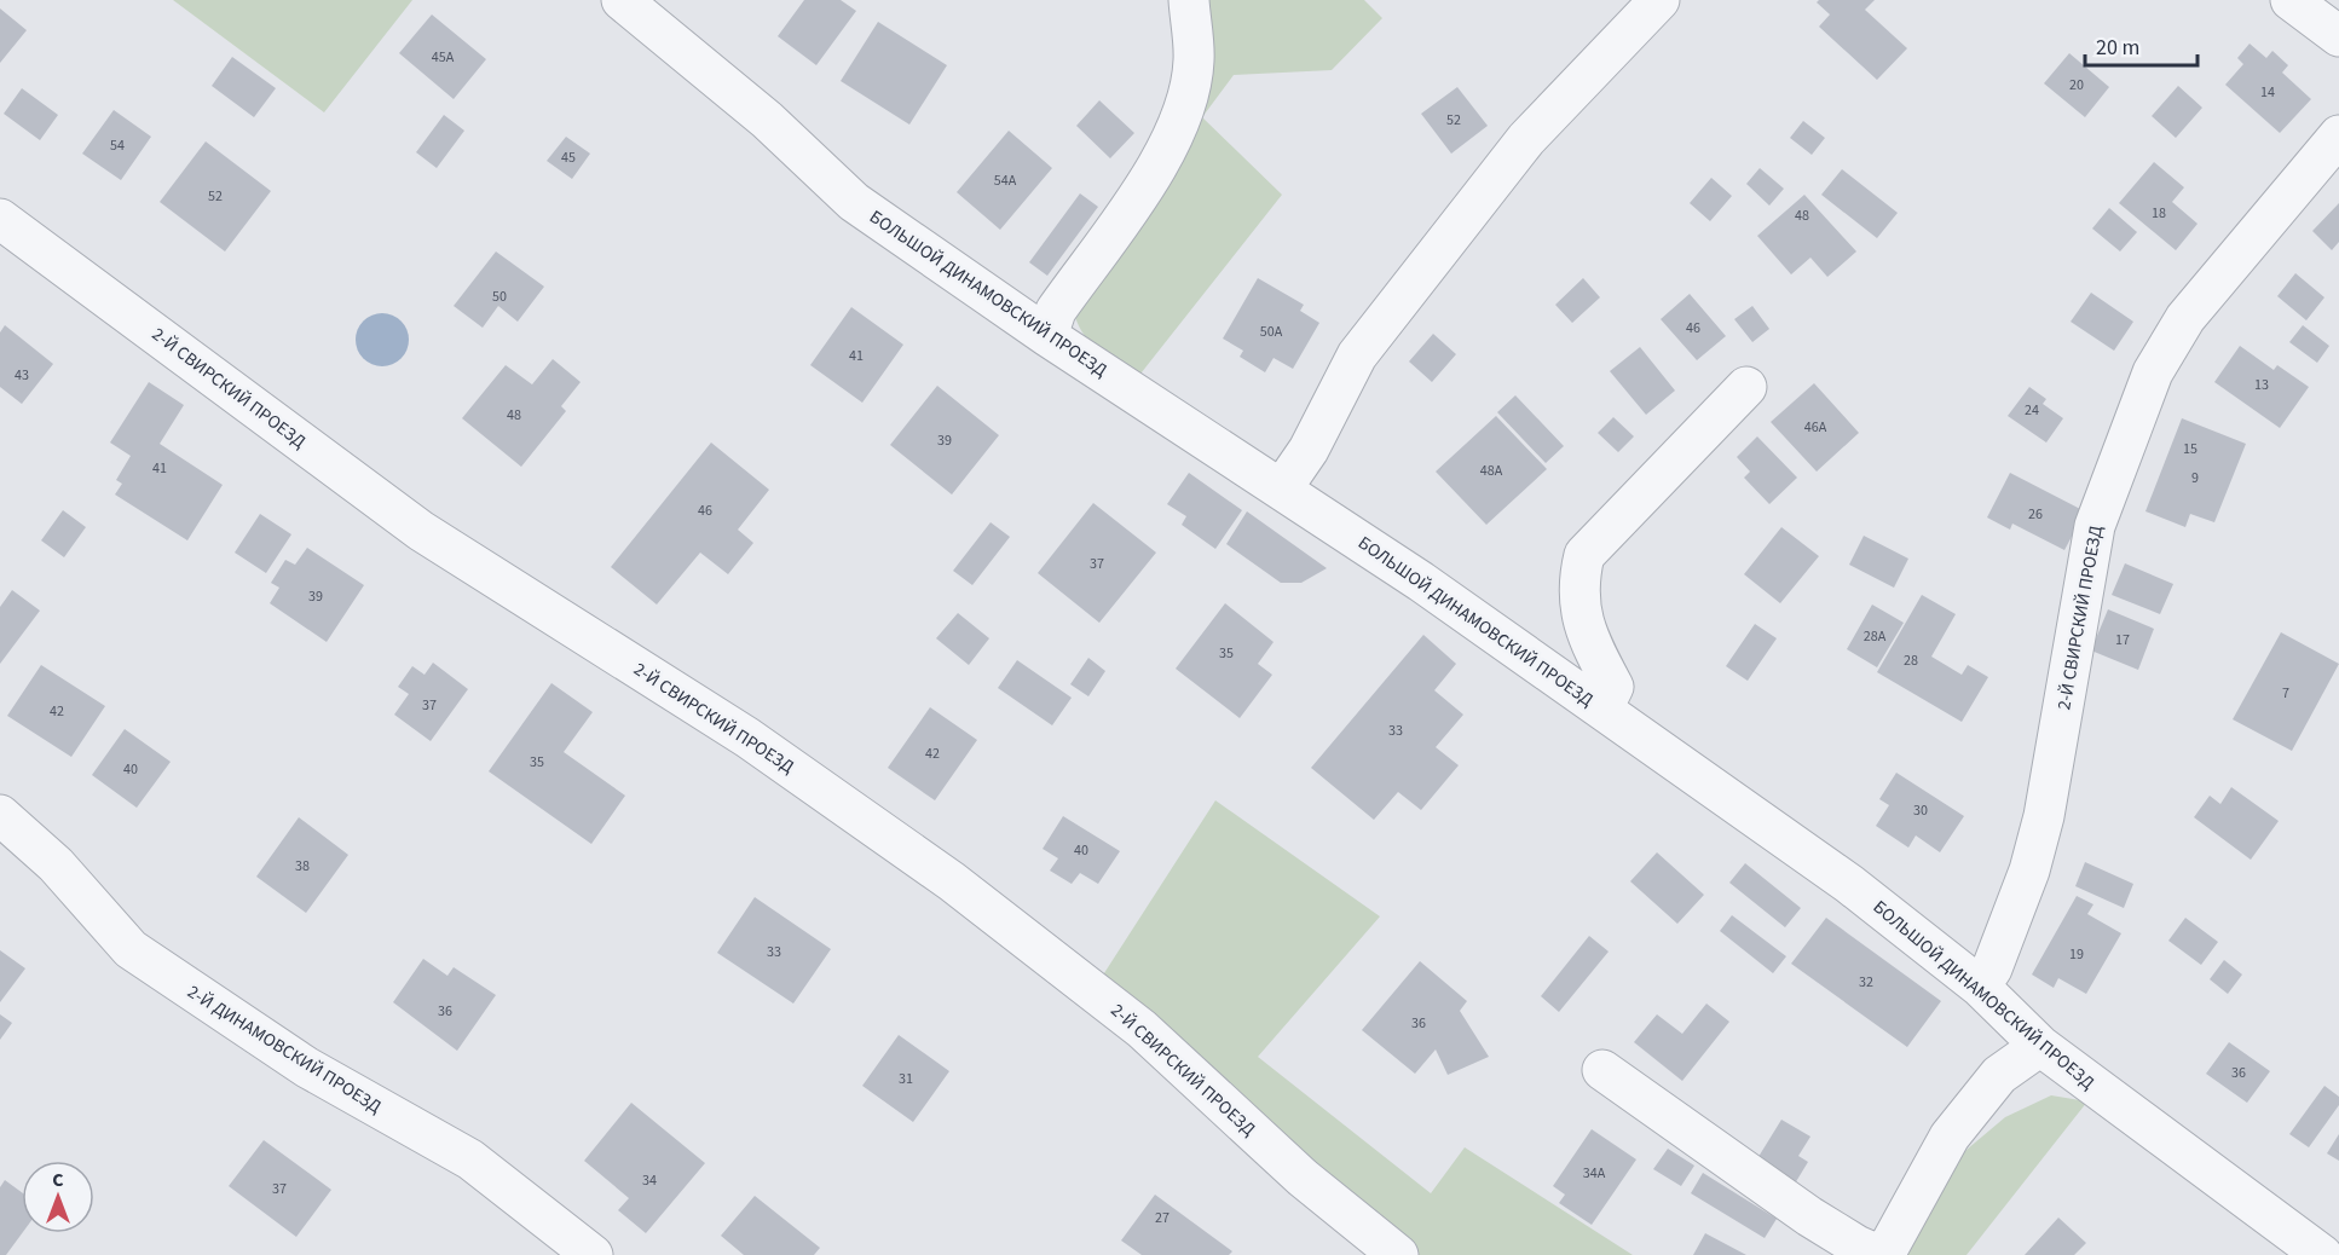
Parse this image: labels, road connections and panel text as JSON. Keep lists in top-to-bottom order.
{
  "streets": {
    "street": ["БОЛЬШОЙ ДИНАМОВСКИЙ ПРОЕЗД", "2-Й СВИРСКИЙ ПРОЕЗД", "2-Й ДИНАМОВСКИЙ ПРОЕЗД"]
  },
  "crossings": [
    ["БОЛЬШОЙ ДИНАМОВСКИЙ ПРОЕЗД", "2-Й СВИРСКИЙ ПРОЕЗД"]
  ],
  "house_numbers": [
    "45А",
    "20",
    "14",
    "52",
    "54",
    "45",
    "54А",
    "52",
    "18",
    "48",
    "50",
    "46",
    "50А",
    "41",
    "43",
    "13",
    "24",
    "48",
    "46А",
    "39",
    "15",
    "41",
    "48А",
    "9",
    "46",
    "26",
    "37",
    "39",
    "28А",
    "17",
    "35",
    "28",
    "7",
    "37",
    "42",
    "33",
    "42",
    "35",
    "40",
    "30",
    "40",
    "38",
    "33",
    "19",
    "32",
    "36",
    "36",
    "36",
    "31",
    "34А",
    "34",
    "37",
    "27"
  ],
  "scale_bar": "20 m",
  "north": "top"
}
